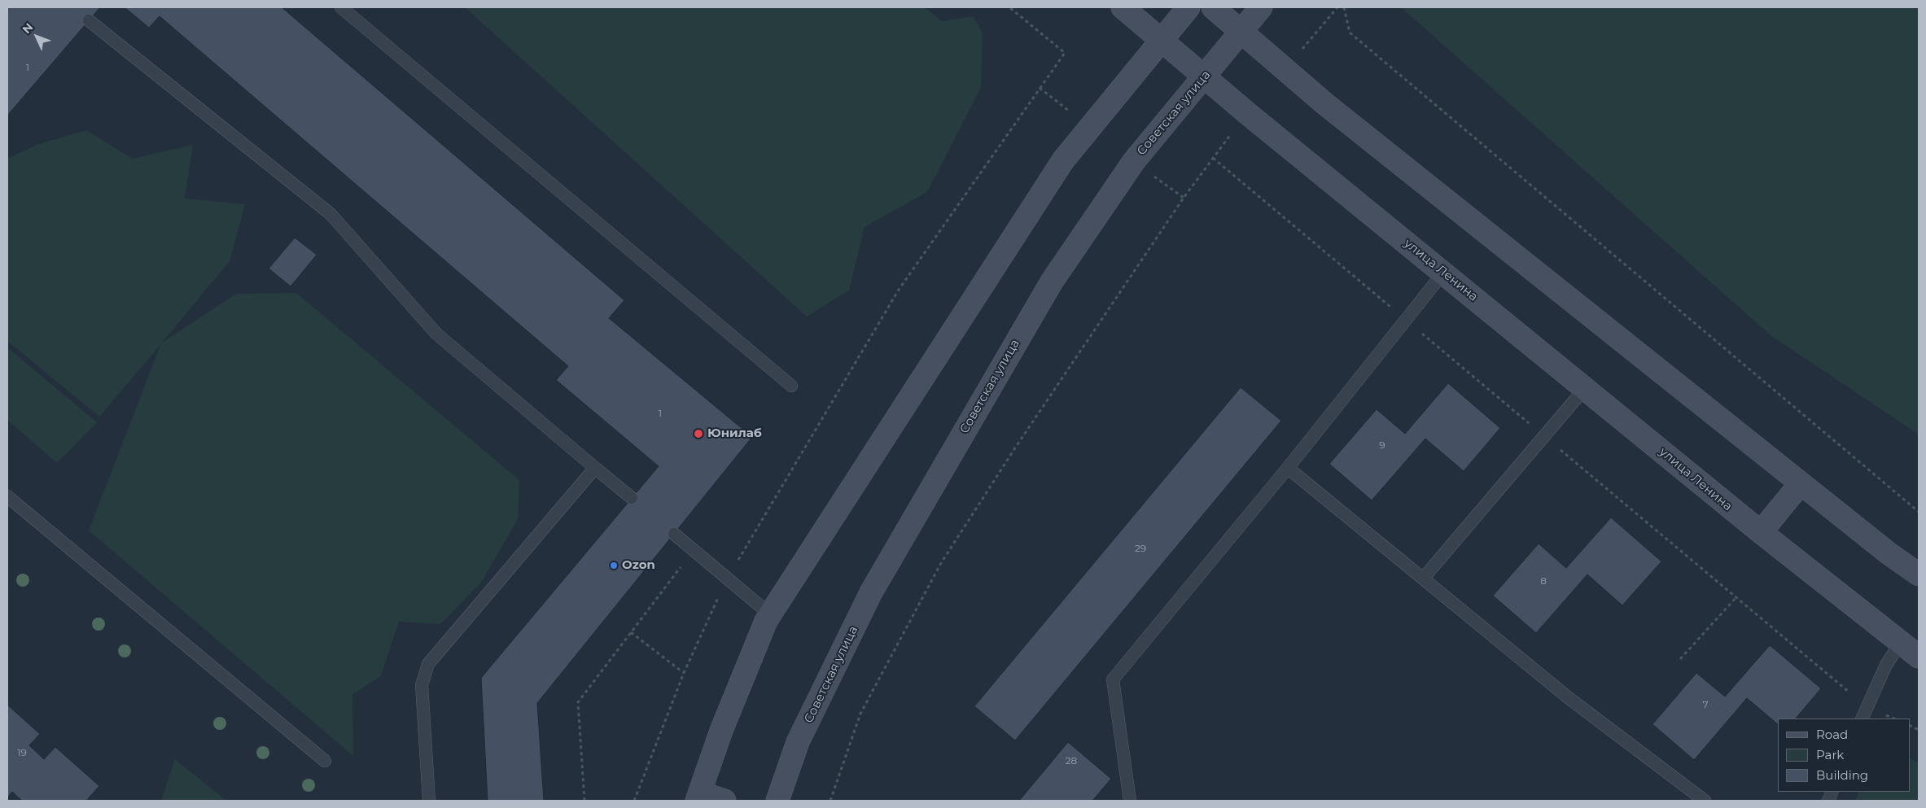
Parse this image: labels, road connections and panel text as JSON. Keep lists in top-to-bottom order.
{
  "streets": {
    "street": ["Советская улица", "улица Ленина"]
  },
  "crossings": [
    ["Советская улица", "улица Ленина"]
  ],
  "places": ["Юнилаб", "Ozon"],
  "house_numbers": [
    "1",
    "1",
    "9",
    "29",
    "8",
    "7",
    "19",
    "28"
  ],
  "legend": ["Road", "Park", "Building"],
  "north": "top left"
}
